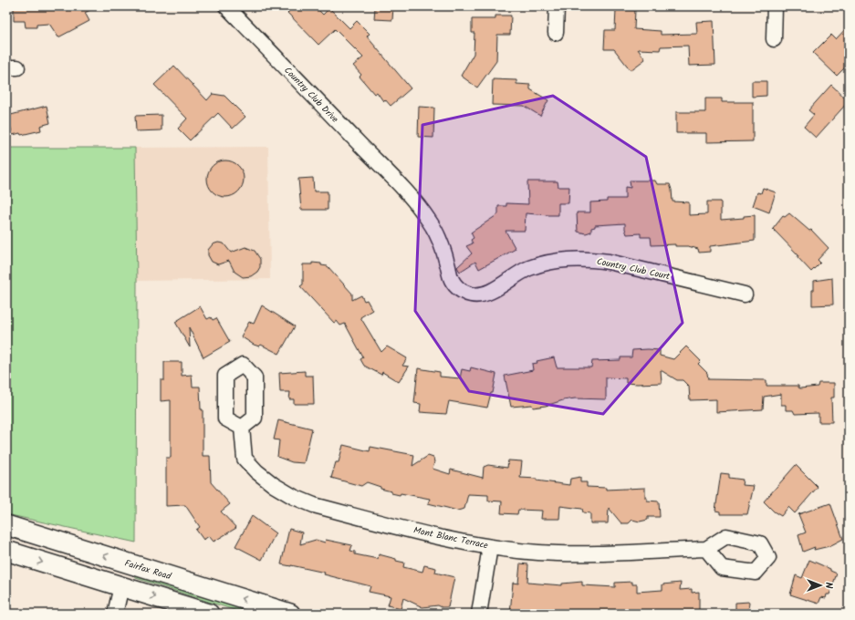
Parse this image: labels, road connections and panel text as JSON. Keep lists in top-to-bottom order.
{
  "streets": {
    "main road": ["Fairfax Road"],
    "street": ["Country Club Drive", "Country Club Court", "Mont Blanc Terrace"]
  },
  "crossings": [
    ["Country Club Drive", "Country Club Court"]
  ],
  "north": "right"
}
